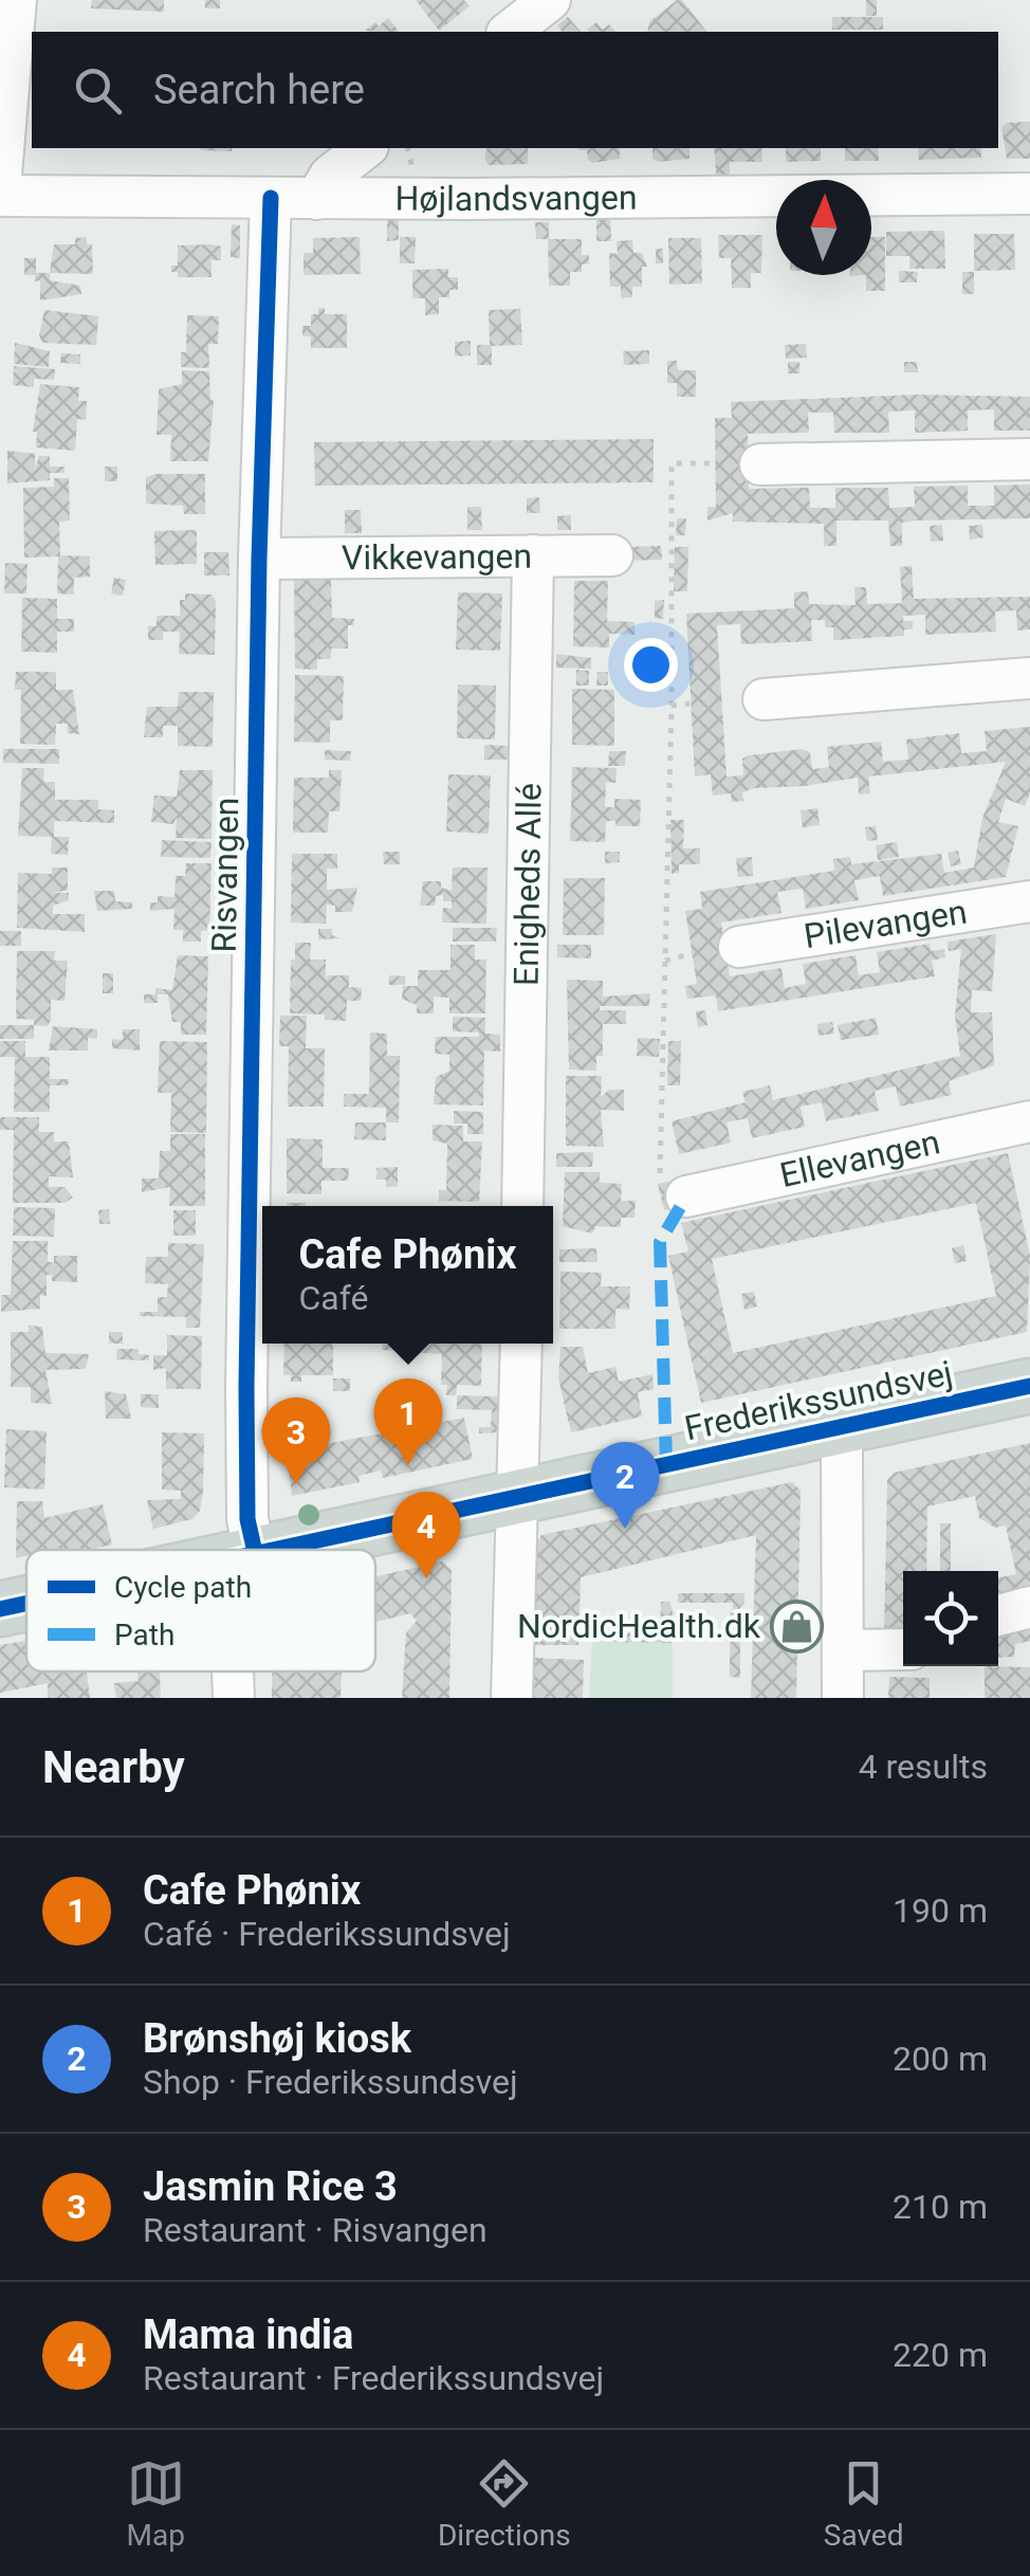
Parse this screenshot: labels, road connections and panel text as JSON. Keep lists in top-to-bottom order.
{
  "streets": {
    "main road": ["Frederikssundsvej"],
    "street": [
      "Højlandsvangen",
      "Vikkevangen",
      "Risvangen",
      "Enigheds Allé",
      "Pilevangen",
      "Ellevangen"
    ]
  },
  "crossings": [
    ["Højlandsvangen", "Risvangen"],
    ["Vikkevangen", "Risvangen"],
    ["Vikkevangen", "Enigheds Allé"]
  ],
  "places": {
    "shop": ["NordicHealth.dk"]
  },
  "legend": ["Cycle path", "Path"],
  "north": "top",
  "page": {
    "search": "Search here",
    "popup": ["Cafe Phønix", "Café"],
    "pins": [
      "1",
      "3",
      "2",
      "4"
    ],
    "heading": ["Nearby", "4 results"],
    "list": [
      {
        "mark": "1",
        "name": "Cafe Phønix",
        "note": "Café · Frederikssundsvej",
        "value": "190 m"
      },
      {
        "mark": "2",
        "name": "Brønshøj kiosk",
        "note": "Shop · Frederikssundsvej",
        "value": "200 m"
      },
      {
        "mark": "3",
        "name": "Jasmin Rice 3",
        "note": "Restaurant · Risvangen",
        "value": "210 m"
      },
      {
        "mark": "4",
        "name": "Mama india",
        "note": "Restaurant · Frederikssundsvej",
        "value": "220 m"
      }
    ],
    "nav": ["Map", "Directions", "Saved"]
  }
}
